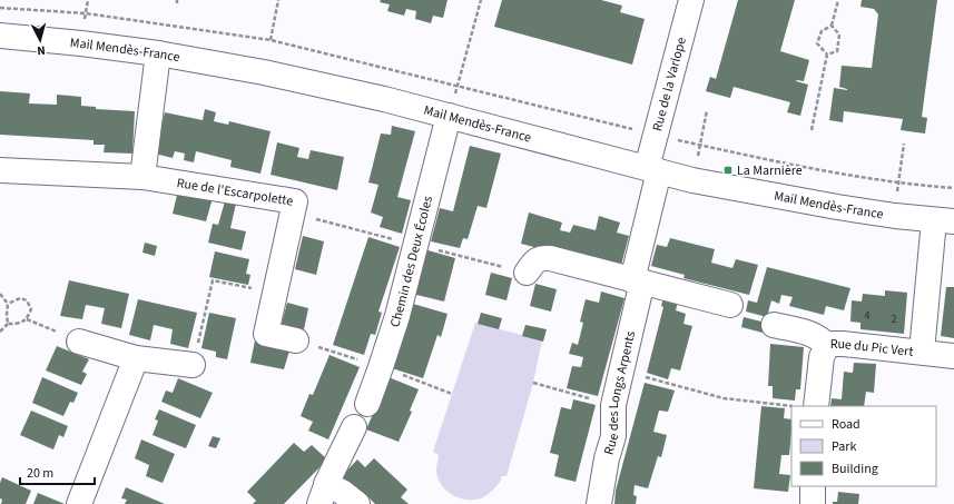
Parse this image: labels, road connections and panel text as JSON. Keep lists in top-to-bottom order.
{
  "streets": {
    "street": [
      "Mail Mendès-France",
      "Rue de la Varlope",
      "Rue de l'Escarpolette",
      "Chemin des Deux Écoles",
      "Rue du Pic Vert",
      "Rue des Longs Arpents"
    ]
  },
  "crossings": [
    ["Mail Mendès-France", "Rue de la Varlope"],
    ["Mail Mendès-France", "Chemin des Deux Écoles"],
    ["Mail Mendès-France", "Rue des Longs Arpents"],
    ["Rue de la Varlope", "Rue des Longs Arpents"]
  ],
  "places": {
    "transit": ["La Marnière"]
  },
  "house_numbers": ["4", "2"],
  "legend": ["Road", "Park", "Building"],
  "scale_bar": "20 m",
  "north": "bottom"
}
